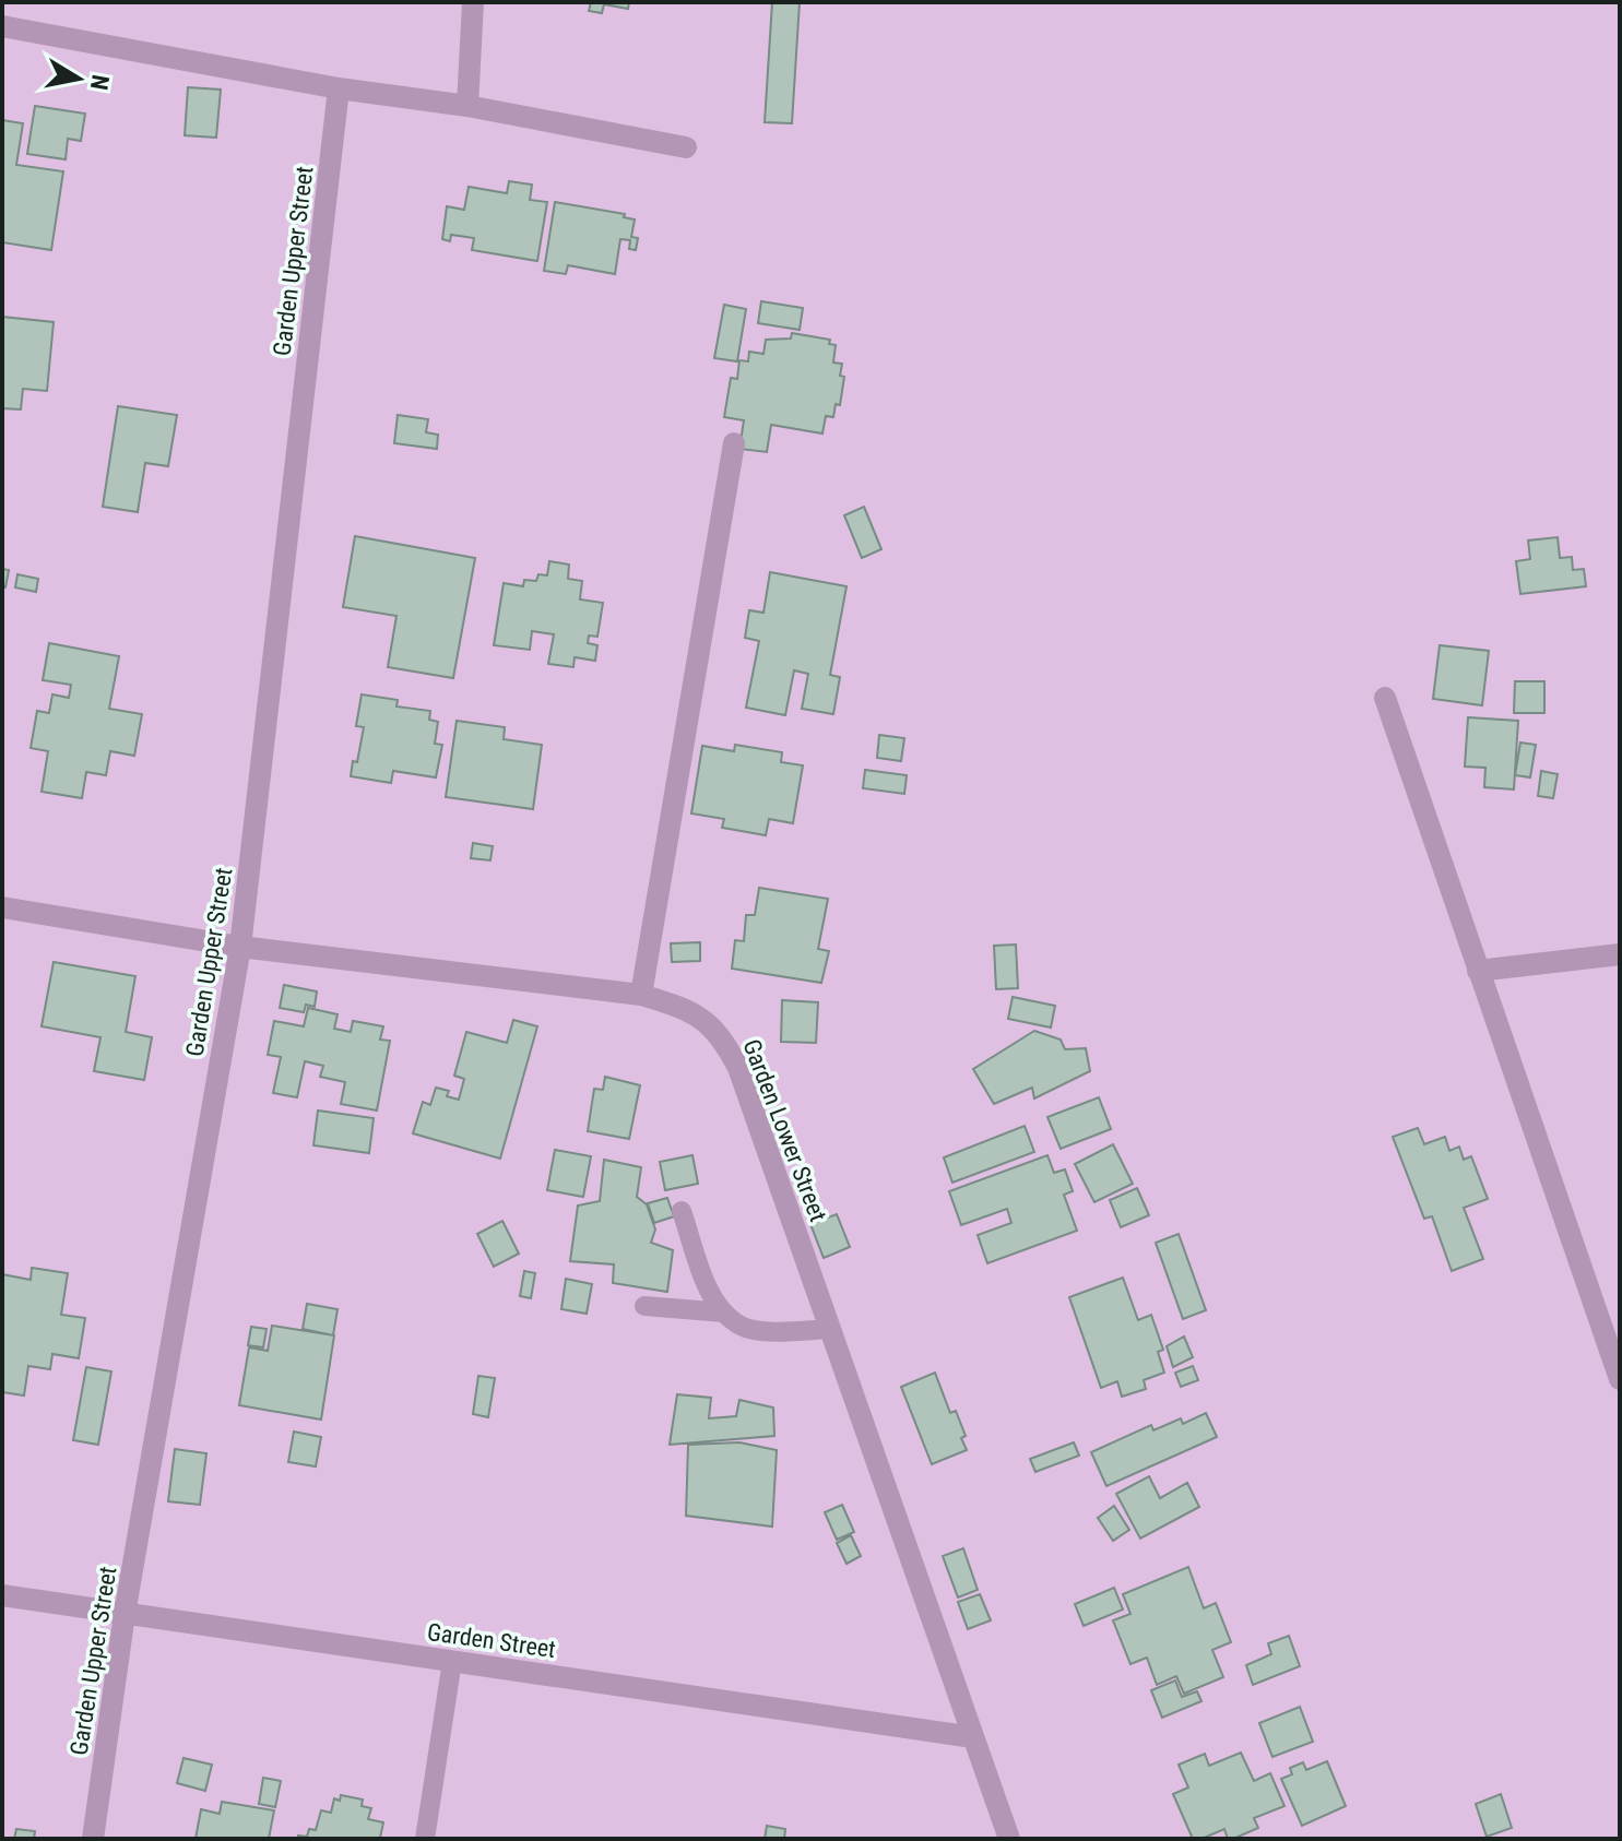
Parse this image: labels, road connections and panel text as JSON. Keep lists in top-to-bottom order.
{
  "streets": {
    "street": ["Garden Upper Street", "Garden Lower Street", "Garden Street"]
  },
  "crossings": [
    ["Garden Upper Street", "Garden Lower Street"],
    ["Garden Upper Street", "Garden Street"],
    ["Garden Lower Street", "Garden Street"]
  ],
  "north": "right"
}
